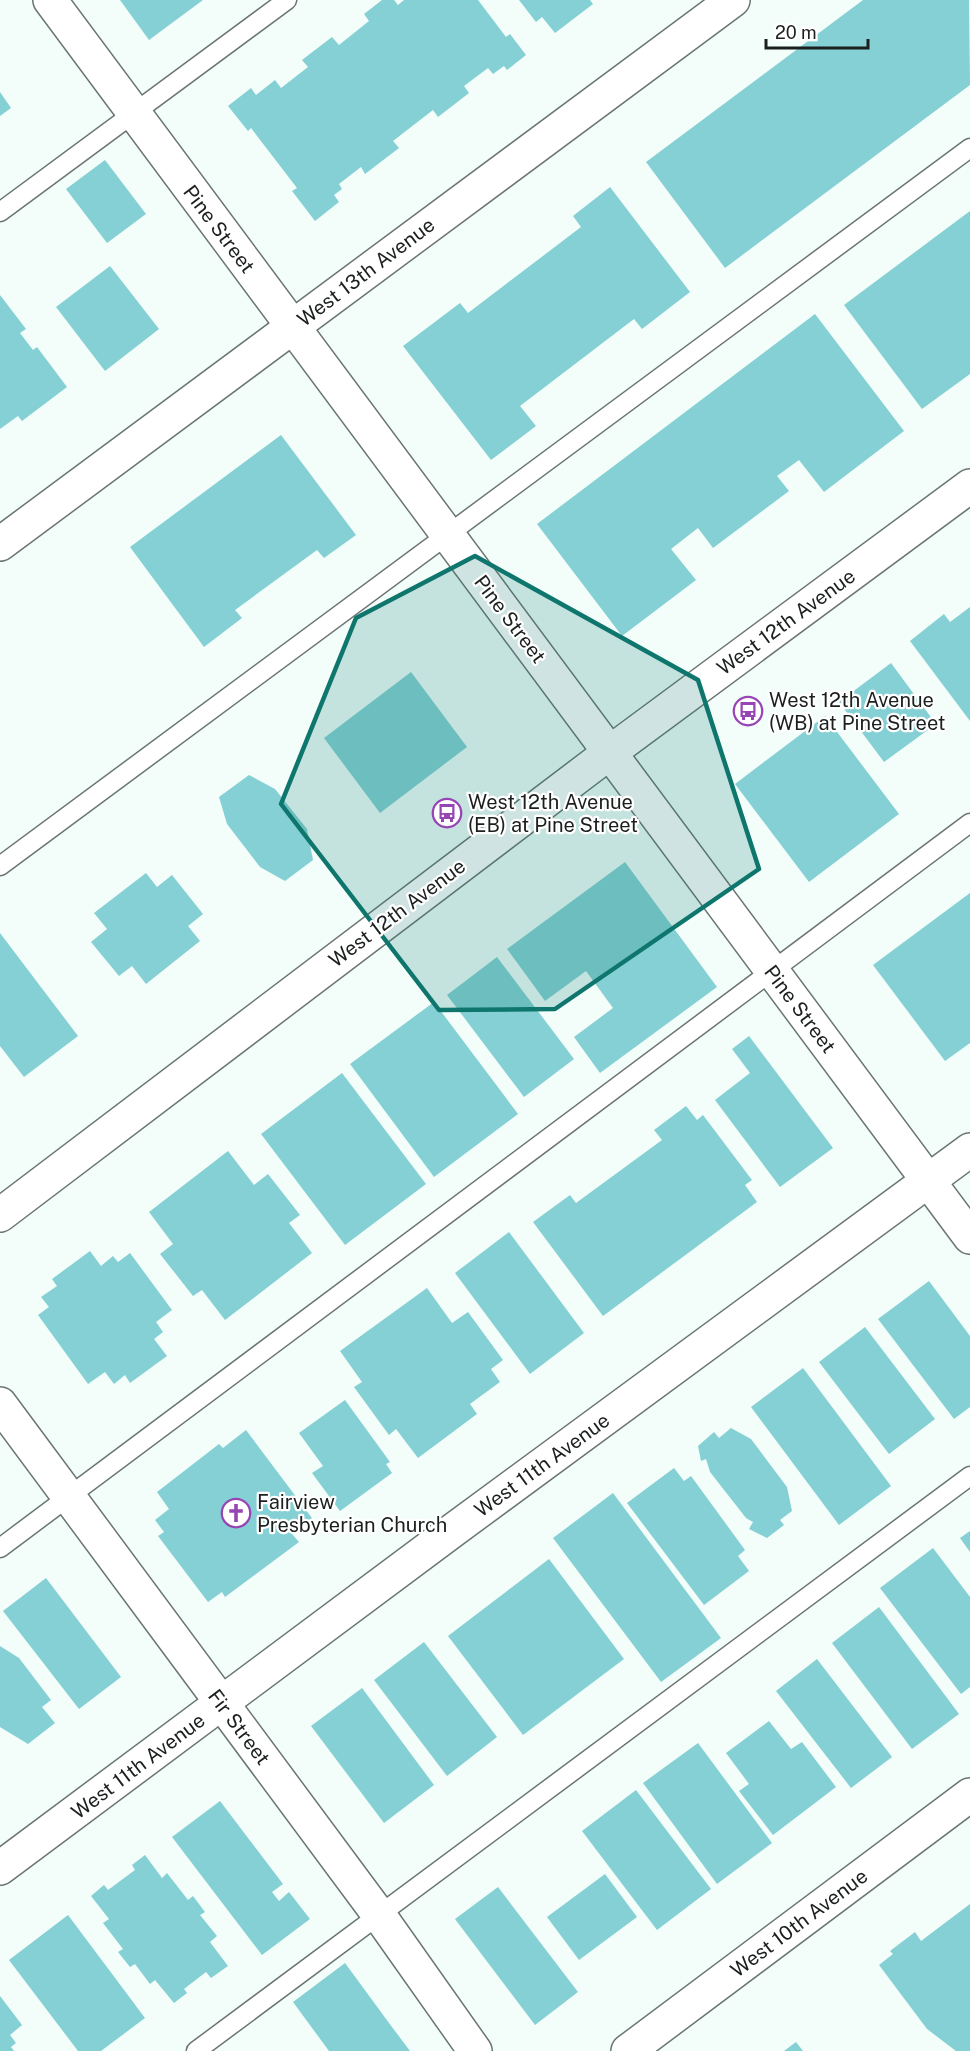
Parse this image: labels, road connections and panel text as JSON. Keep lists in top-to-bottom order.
{
  "streets": {
    "street": [
      "Pine Street",
      "West 13th Avenue",
      "West 12th Avenue",
      "West 11th Avenue",
      "Fir Street",
      "West 10th Avenue"
    ]
  },
  "crossings": [
    ["Pine Street", "West 13th Avenue"],
    ["Pine Street", "West 12th Avenue"],
    ["Pine Street", "West 11th Avenue"],
    ["West 11th Avenue", "Fir Street"]
  ],
  "places": {
    "bus stop": ["West 12th Avenue (WB) at Pine Street", "West 12th Avenue (EB) at Pine Street"],
    "church": ["Fairview Presbyterian Church"]
  },
  "scale_bar": "20 m"
}
